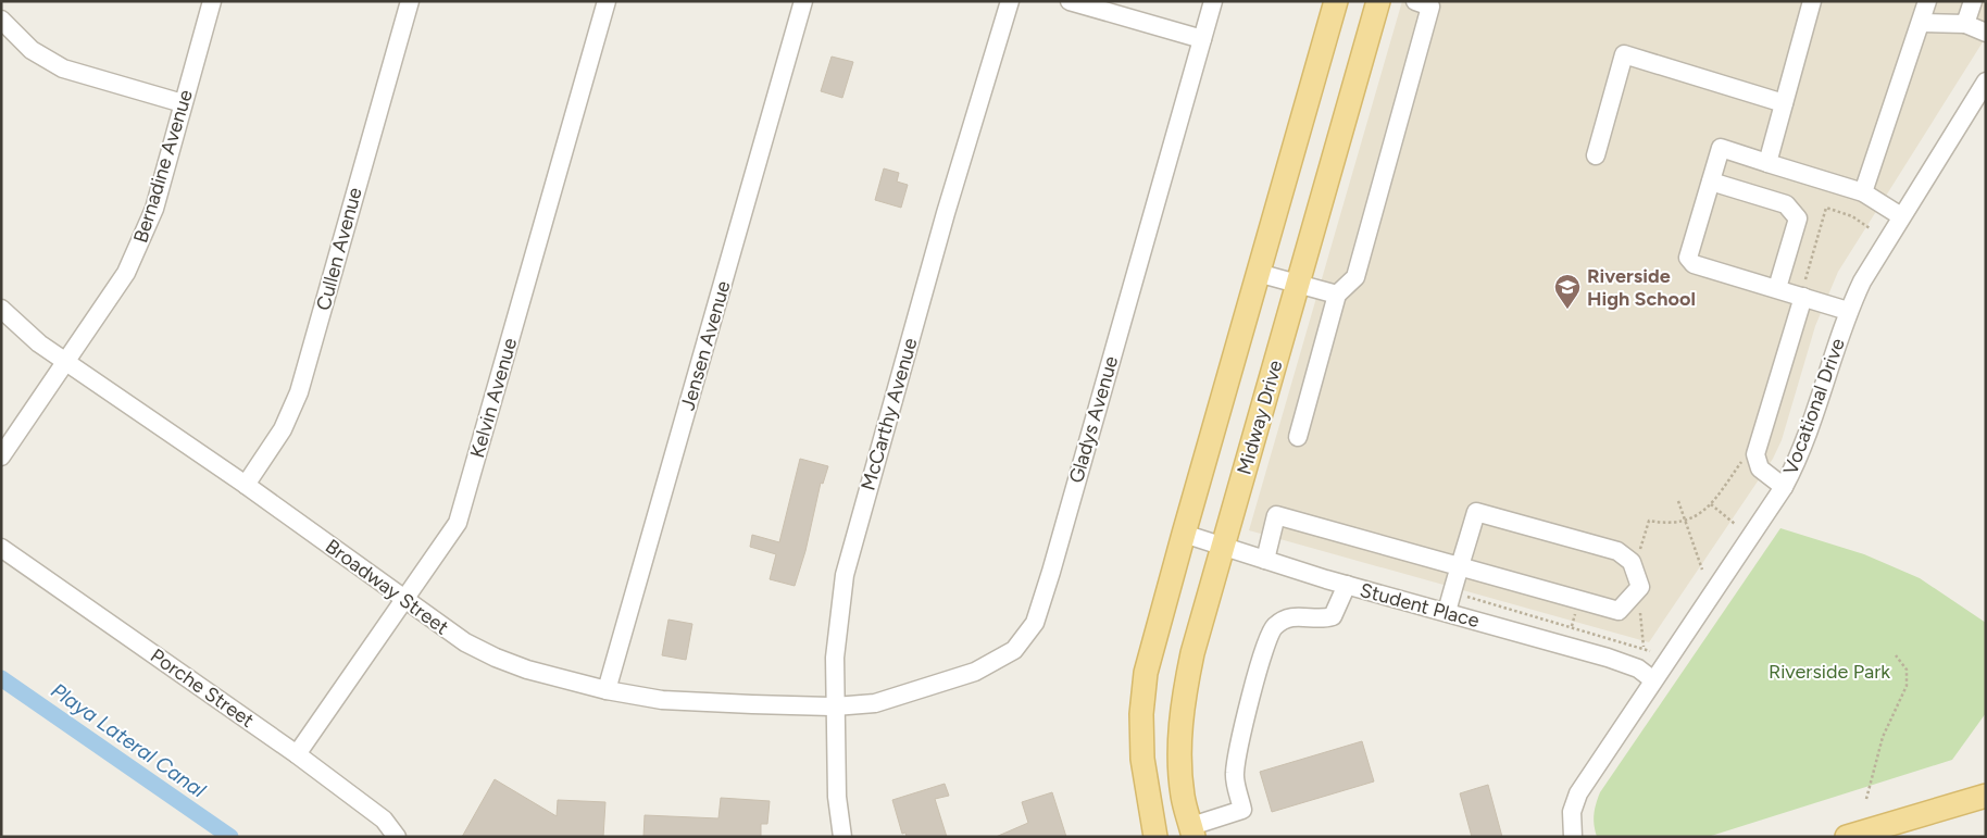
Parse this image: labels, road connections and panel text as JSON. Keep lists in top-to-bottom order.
{
  "streets": {
    "main road": ["Midway Drive"],
    "street": [
      "Bernadine Avenue",
      "Cullen Avenue",
      "Jensen Avenue",
      "Kelvin Avenue",
      "Vocational Drive",
      "McCarthy Avenue",
      "Gladys Avenue",
      "Broadway Street",
      "Student Place",
      "Porche Street"
    ]
  },
  "crossings": [
    ["Bernadine Avenue", "Broadway Street"],
    ["Cullen Avenue", "Broadway Street"],
    ["Jensen Avenue", "Broadway Street"],
    ["Kelvin Avenue", "Broadway Street"],
    ["Kelvin Avenue", "Porche Street"],
    ["Vocational Drive", "Student Place"],
    ["McCarthy Avenue", "Gladys Avenue"],
    ["McCarthy Avenue", "Broadway Street"],
    ["Midway Drive", "Student Place"],
    ["Gladys Avenue", "Broadway Street"]
  ],
  "water": ["Playa Lateral Canal"],
  "parks": ["Riverside Park"],
  "places": {
    "school or university": ["Riverside High School"]
  }
}
